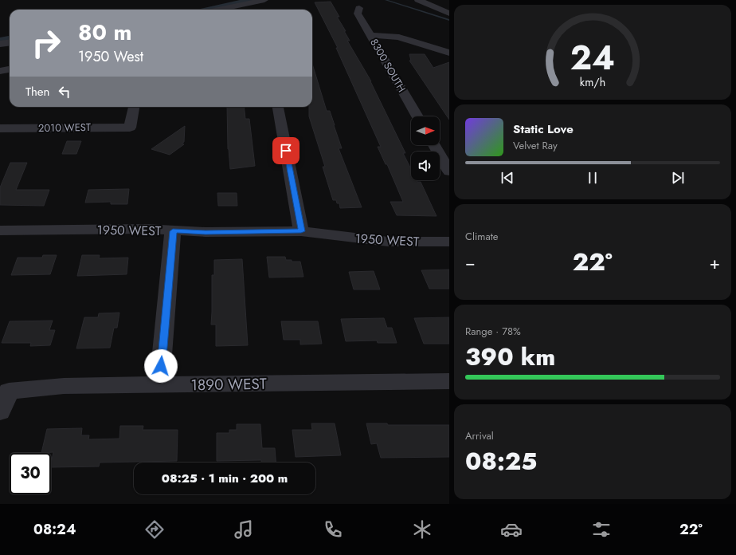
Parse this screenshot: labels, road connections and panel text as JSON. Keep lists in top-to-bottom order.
{
  "streets": {
    "street": [
      "8300 SOUTH",
      "2010 WEST",
      "1950 WEST",
      "1890 WEST"
    ]
  },
  "north": "right",
  "page": {
    "turn": ["80 m", "1950 West"],
    "then": "Then",
    "song": ["Static Love", "Velvet Ray"],
    "tile": [
      "Climate",
      ["Range · 78%", "390 km"],
      ["Arrival", "08:25"]
    ],
    "heat": ["−", "22°", "+"],
    "limit": "30",
    "trip": "08:25 · 1 min · 200 m",
    "tabs": ["08:24", "22°"],
    "gauge": ["24", "km/h"]
  }
}
